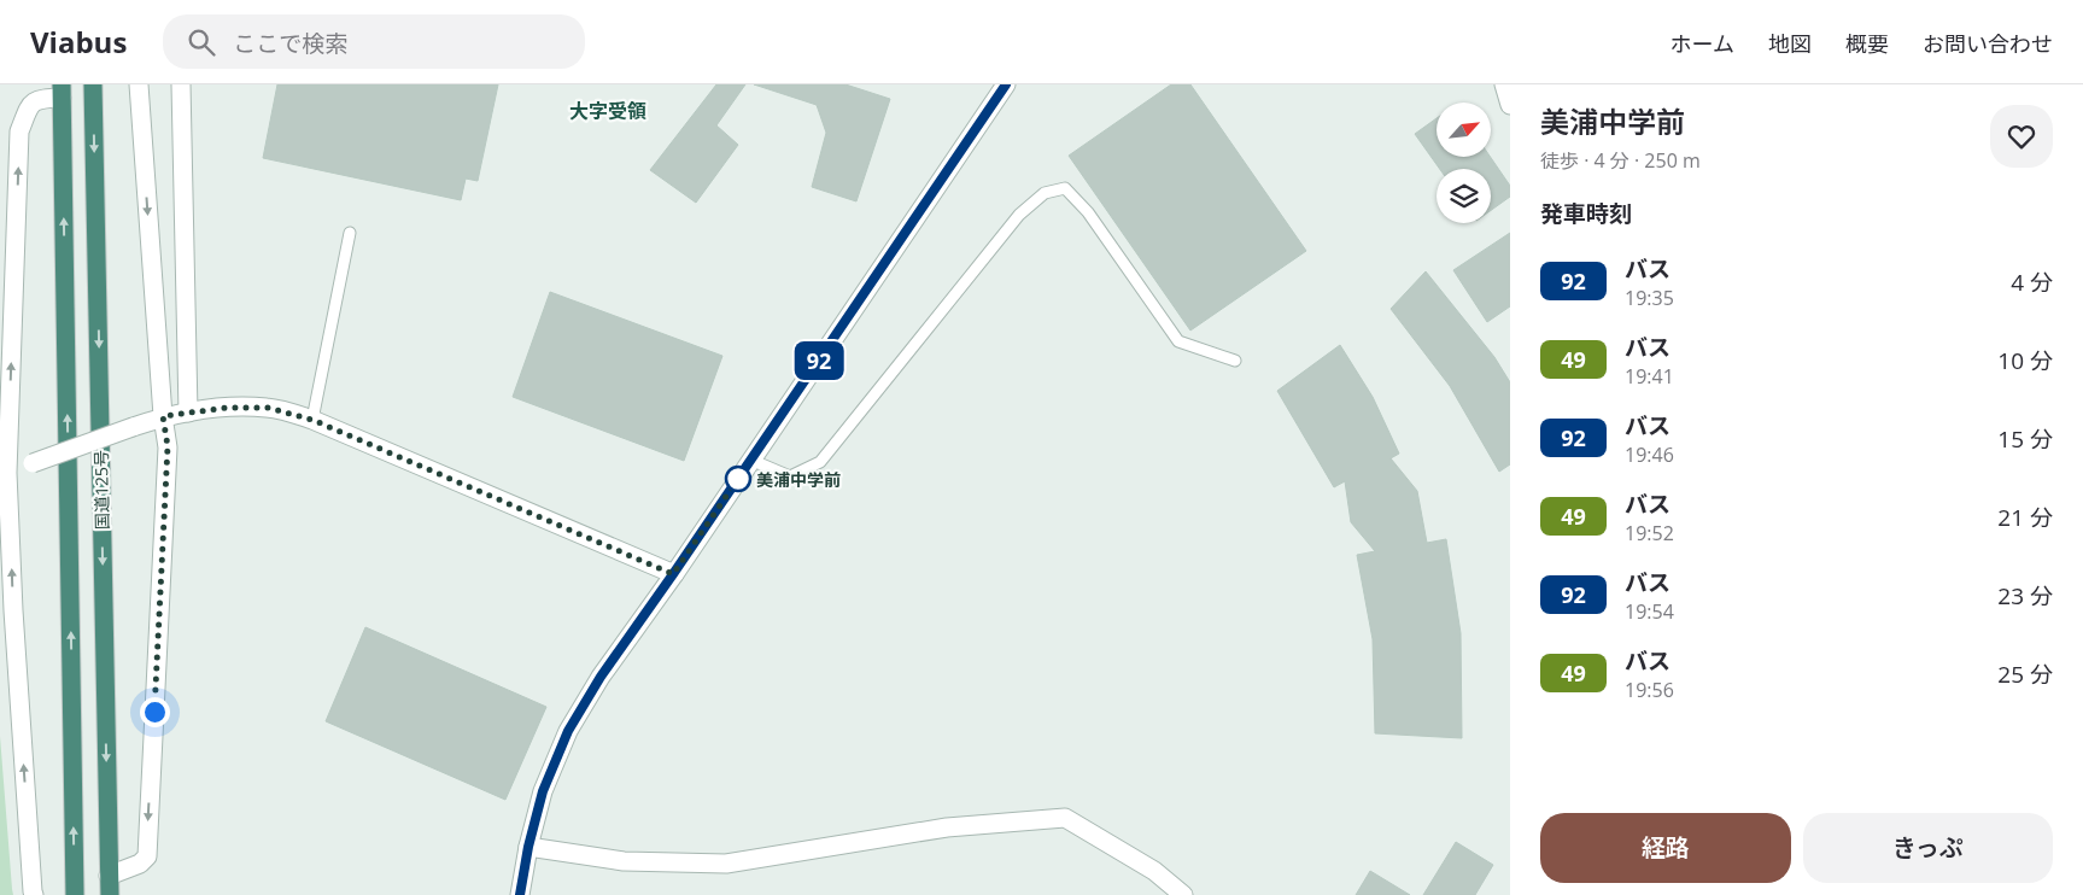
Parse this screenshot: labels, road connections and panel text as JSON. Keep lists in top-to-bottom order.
{
  "streets": {
    "highway": ["国道125号"]
  },
  "districts": ["大字受領"],
  "places": ["美浦中学前"],
  "lines": ["bus line 92"],
  "north": "top right",
  "page": {
    "header": "Viabus",
    "search": "ここで検索",
    "nav": [
      "ホーム",
      "地図",
      "概要",
      "お問い合わせ"
    ],
    "on_map": "92",
    "heading": [
      ["美浦中学前", "徒歩 · 4 分 · 250 m"],
      "発車時刻"
    ],
    "list": [
      {
        "mark": "92",
        "name": "バス",
        "note": "19:35",
        "value": "4 分"
      },
      {
        "mark": "49",
        "name": "バス",
        "note": "19:41",
        "value": "10 分"
      },
      {
        "mark": "92",
        "name": "バス",
        "note": "19:46",
        "value": "15 分"
      },
      {
        "mark": "49",
        "name": "バス",
        "note": "19:52",
        "value": "21 分"
      },
      {
        "mark": "92",
        "name": "バス",
        "note": "19:54",
        "value": "23 分"
      },
      {
        "mark": "49",
        "name": "バス",
        "note": "19:56",
        "value": "25 分"
      }
    ],
    "buttons": ["経路", "きっぷ"]
  }
}
